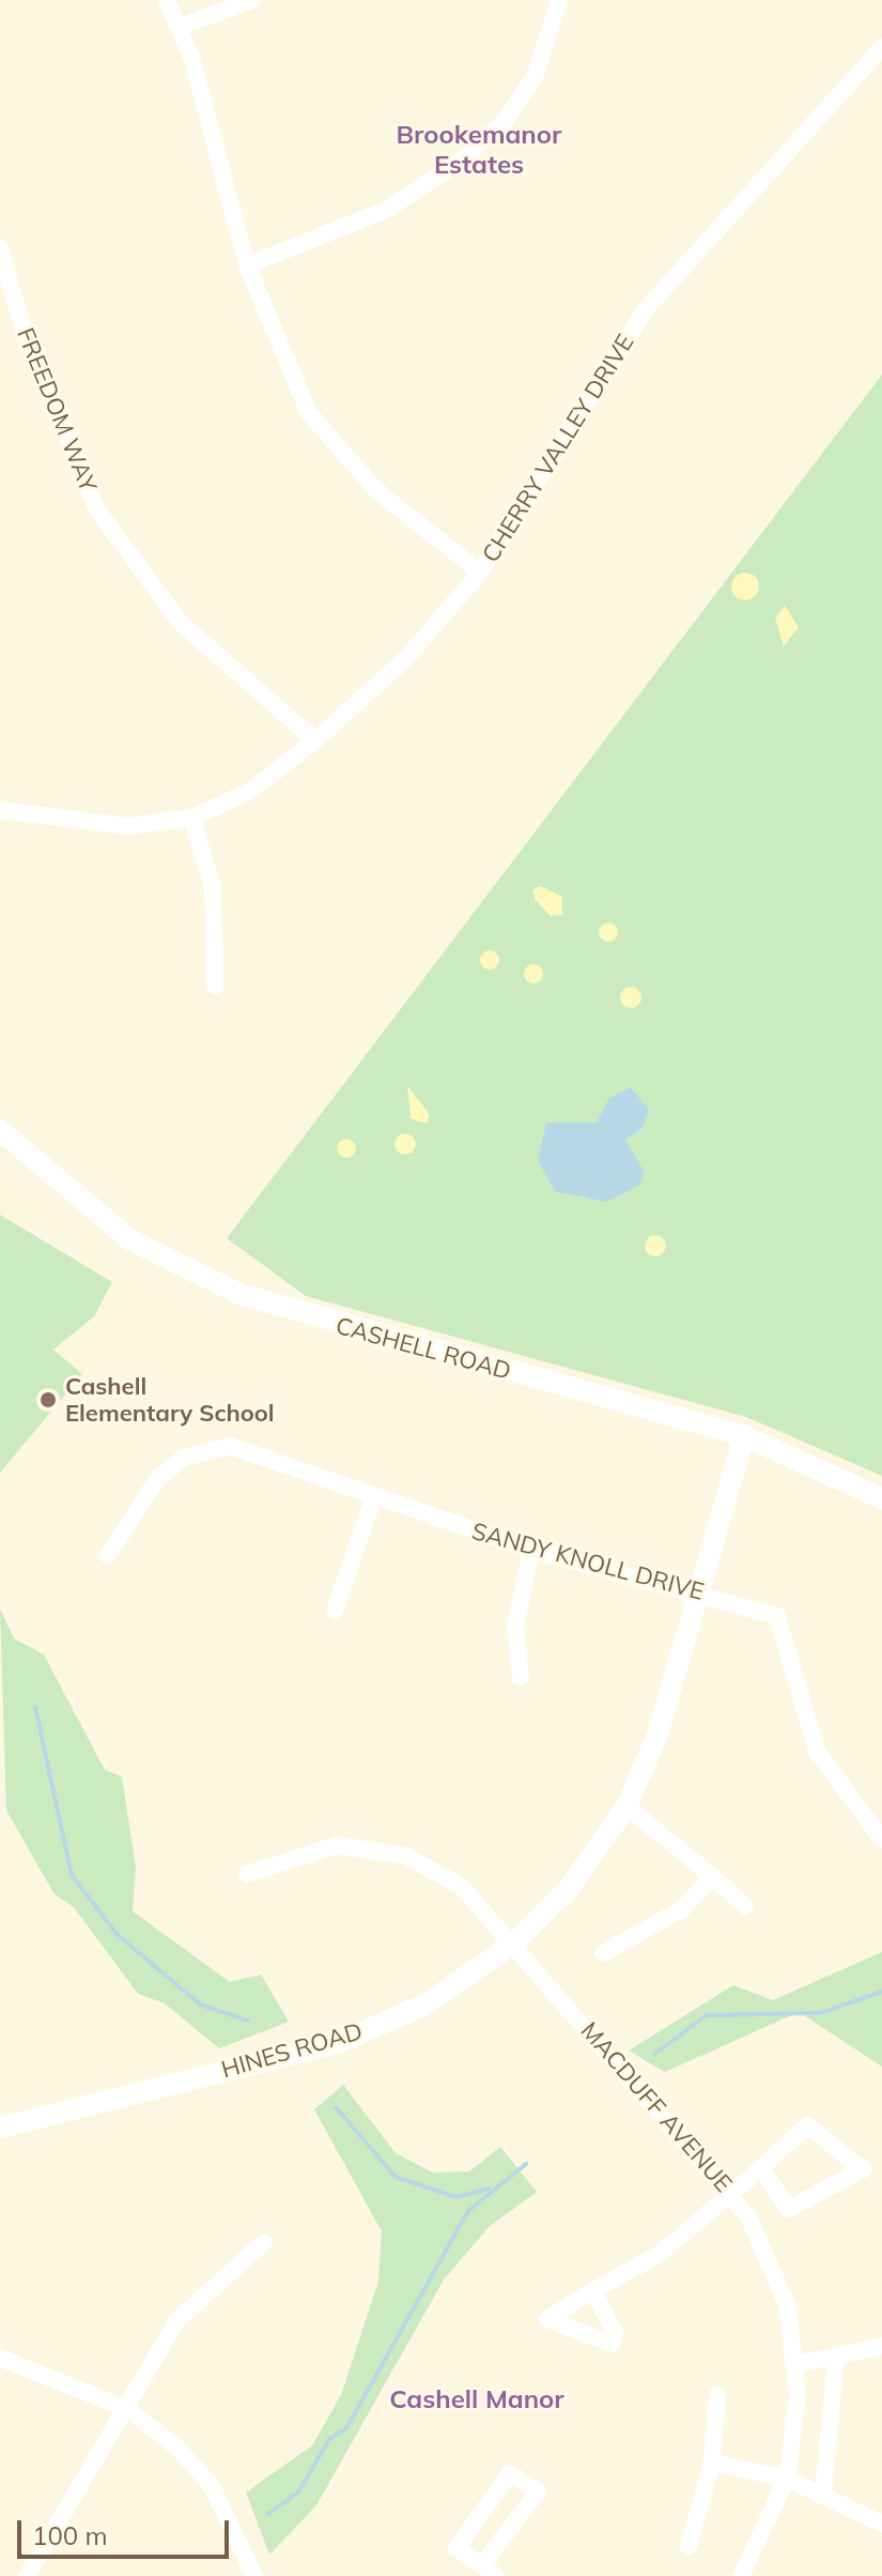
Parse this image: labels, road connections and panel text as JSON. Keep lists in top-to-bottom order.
{
  "streets": {
    "street": [
      "FREEDOM WAY",
      "CHERRY VALLEY DRIVE",
      "CASHELL ROAD",
      "SANDY KNOLL DRIVE",
      "HINES ROAD",
      "MACDUFF AVENUE"
    ]
  },
  "crossings": [
    ["FREEDOM WAY", "CHERRY VALLEY DRIVE"],
    ["CASHELL ROAD", "HINES ROAD"],
    ["SANDY KNOLL DRIVE", "HINES ROAD"],
    ["HINES ROAD", "MACDUFF AVENUE"]
  ],
  "districts": ["Brookemanor Estates", "Cashell Manor"],
  "places": ["Cashell Elementary School"],
  "scale_bar": "100 m"
}
